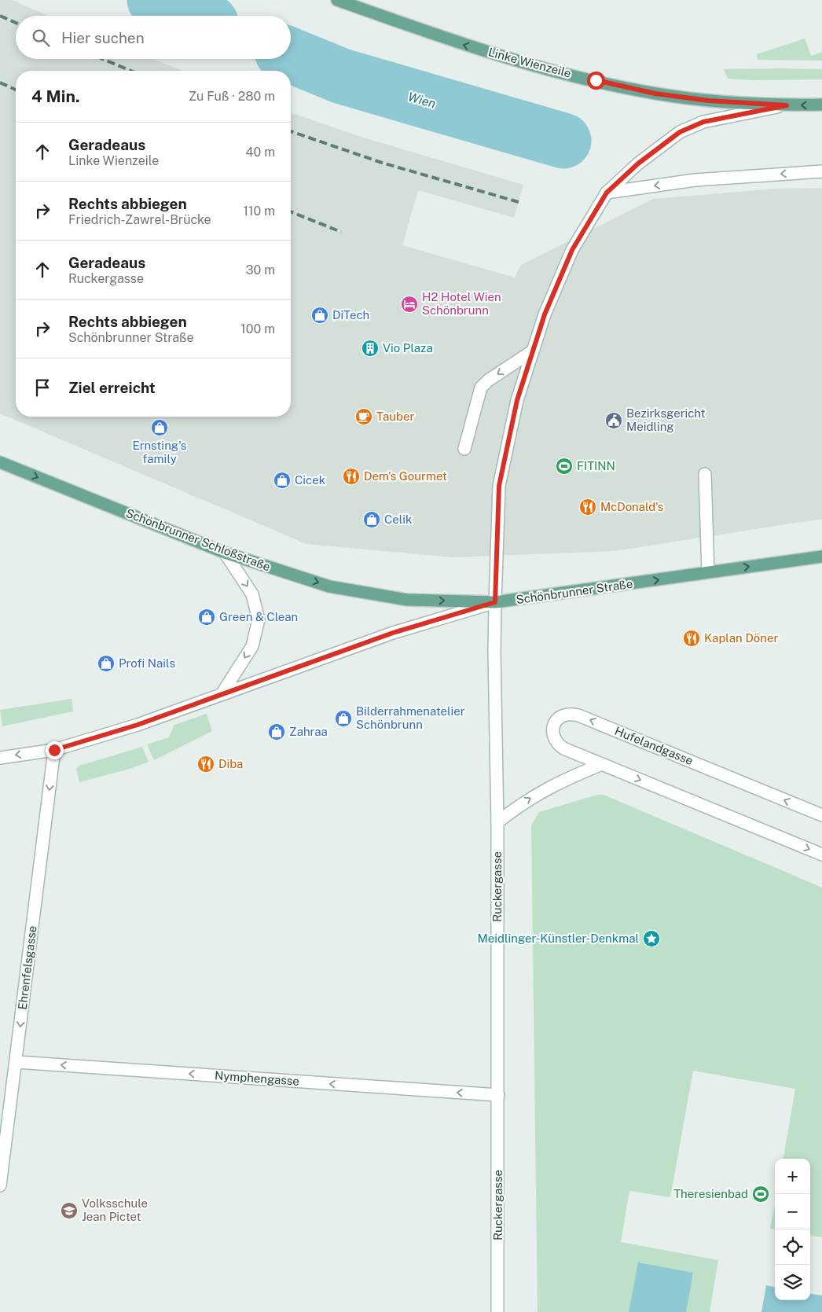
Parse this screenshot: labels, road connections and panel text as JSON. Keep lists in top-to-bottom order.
{
  "streets": {
    "main road": ["Linke Wienzeile", "Schönbrunner Schloßstraße", "Schönbrunner Straße"],
    "street": [
      "Hufelandgasse",
      "Ruckergasse",
      "Ehrenfelsgasse",
      "Nymphengasse"
    ]
  },
  "crossings": [
    ["Linke Wienzeile", "Ruckergasse"],
    ["Schönbrunner Schloßstraße", "Schönbrunner Straße"],
    ["Schönbrunner Schloßstraße", "Ruckergasse"],
    ["Schönbrunner Straße", "Ruckergasse"],
    ["Schönbrunner Straße", "Ehrenfelsgasse"],
    ["Ruckergasse", "Nymphengasse"],
    ["Ehrenfelsgasse", "Nymphengasse"]
  ],
  "one_way": [
    "Linke Wienzeile",
    "Schönbrunner Schloßstraße",
    "Ehrenfelsgasse",
    "Nymphengasse"
  ],
  "water": ["Wien"],
  "places": {
    "hotel": ["H2 Hotel Wien Schönbrunn"],
    "shop": [
      "DiTech",
      "Ernsting's family",
      "Cicek",
      "Celik",
      "Green & Clean",
      "Profi Nails",
      "Bilderrahmenatelier Schönbrunn",
      "Zahraa"
    ],
    "building": ["Vio Plaza"],
    "cafe": ["Tauber"],
    "public building": ["Bezirksgericht Meidling"],
    "sports": ["FITINN", "Theresienbad"],
    "restaurant": [
      "Dem's Gourmet",
      "McDonald's",
      "Kaplan Döner",
      "Diba"
    ],
    "place": ["Meidlinger-Künstler-Denkmal"],
    "school or university": ["Volksschule Jean Pictet"]
  },
  "page": {
    "search": "Hier suchen",
    "heading": ["4 Min.", "Zu Fuß · 280 m"],
    "list": [
      ["Geradeaus", "Linke Wienzeile", "40 m"],
      ["Rechts abbiegen", "Friedrich-Zawrel-Brücke", "110 m"],
      ["Geradeaus", "Ruckergasse", "30 m"],
      ["Rechts abbiegen", "Schönbrunner Straße", "100 m"],
      "Ziel erreicht"
    ],
    "map_buttons": ["+", "−"]
  }
}
